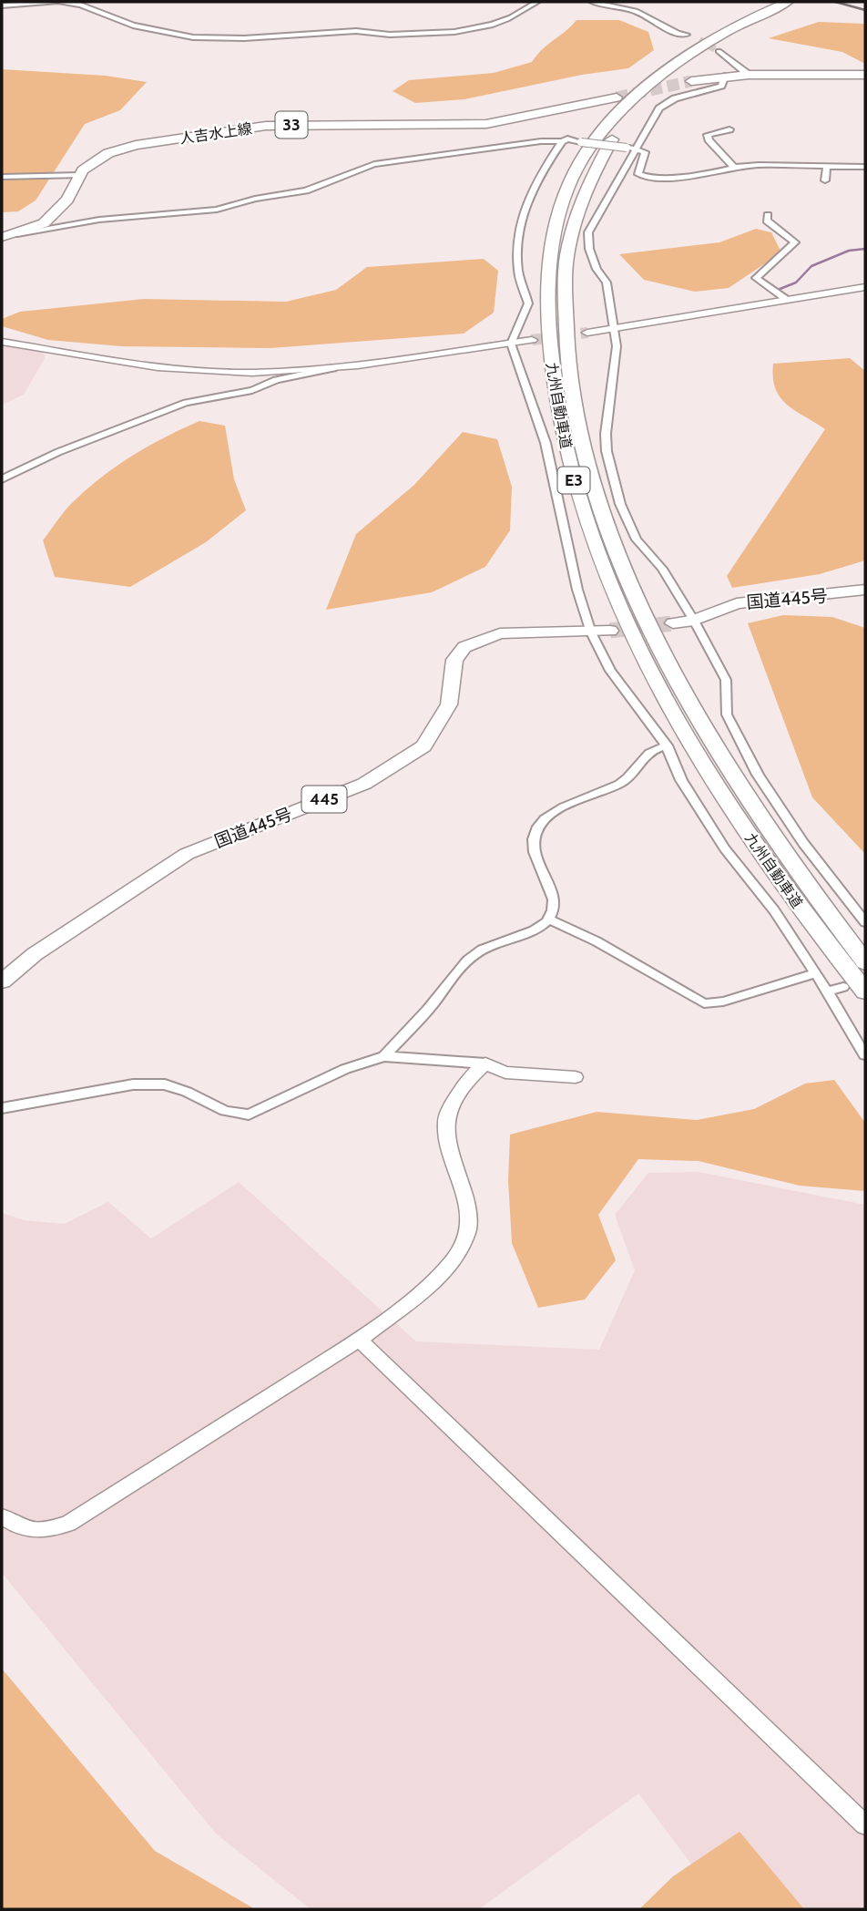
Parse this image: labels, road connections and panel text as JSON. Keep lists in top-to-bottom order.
{
  "streets": {
    "highway": ["九州自動車道", "E3"],
    "main road": [
      "33",
      "人吉水上線",
      "国道445号",
      "445"
    ]
  }
}
